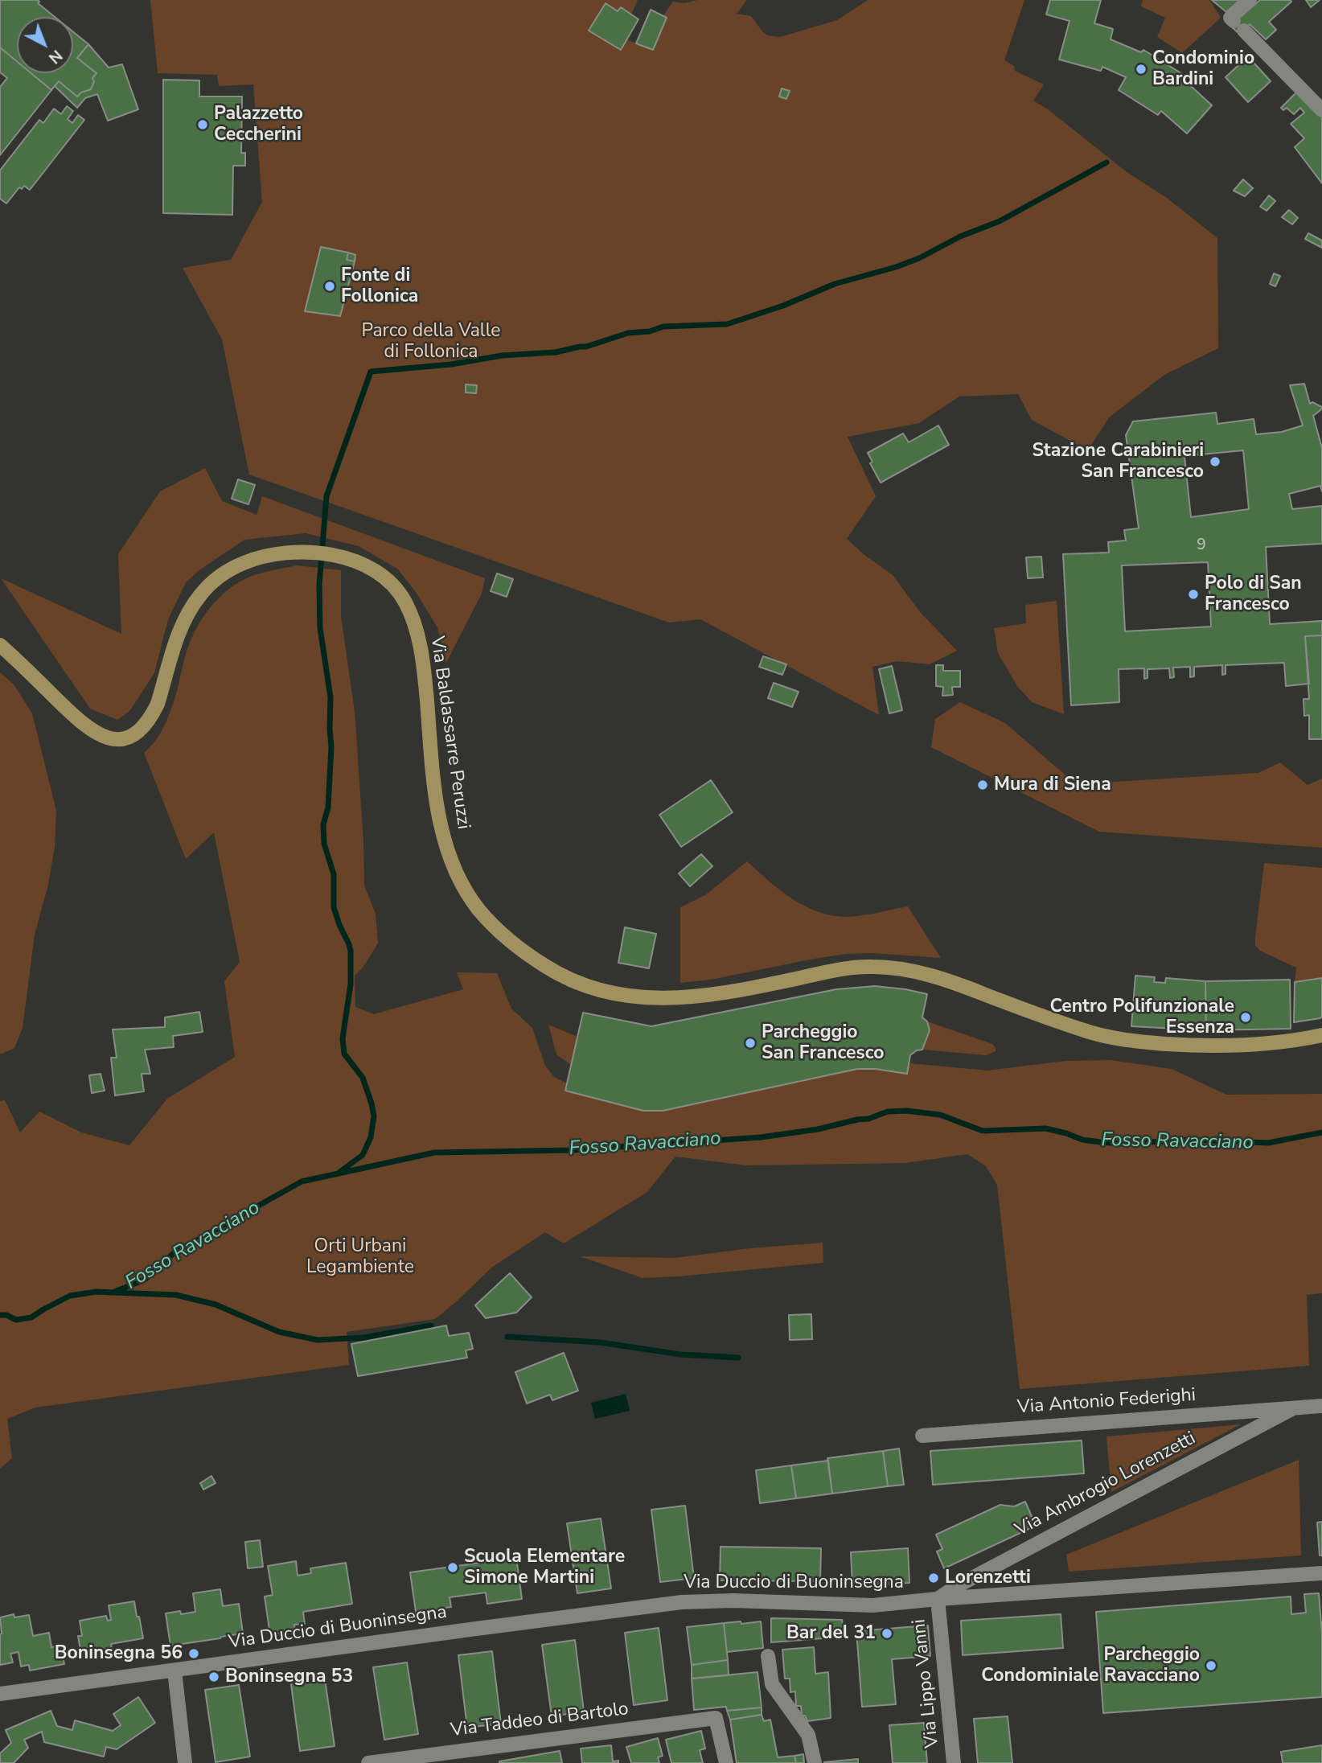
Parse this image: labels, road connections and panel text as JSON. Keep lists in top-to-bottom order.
{
  "streets": {
    "street": [
      "Via Baldassarre Peruzzi",
      "Via Antonio Federighi",
      "Via Ambrogio Lorenzetti",
      "Via Duccio di Buoninsegna",
      "Via Lippo Vanni",
      "Via Taddeo di Bartolo"
    ]
  },
  "crossings": [
    ["Via Antonio Federighi", "Via Ambrogio Lorenzetti"],
    ["Via Ambrogio Lorenzetti", "Via Duccio di Buoninsegna"],
    ["Via Ambrogio Lorenzetti", "Via Lippo Vanni"],
    ["Via Duccio di Buoninsegna", "Via Lippo Vanni"]
  ],
  "water": ["Fosso Ravacciano"],
  "parks": ["Parco della Valle di Follonica", "Orti Urbani Legambiente"],
  "places": [
    "Condominio Bardini",
    "Palazzetto Ceccherini",
    "Fonte di Follonica",
    "Stazione Carabinieri San Francesco",
    "Polo di San Francesco",
    "Mura di Siena",
    "Centro Polifunzionale Essenza",
    "Parcheggio San Francesco",
    "Scuola Elementare Simone Martini",
    "Lorenzetti",
    "Bar del 31",
    "Boninsegna 56",
    "Parcheggio Condominiale Ravacciano",
    "Boninsegna 53"
  ],
  "house_numbers": ["9"],
  "north": "bottom right"
}
